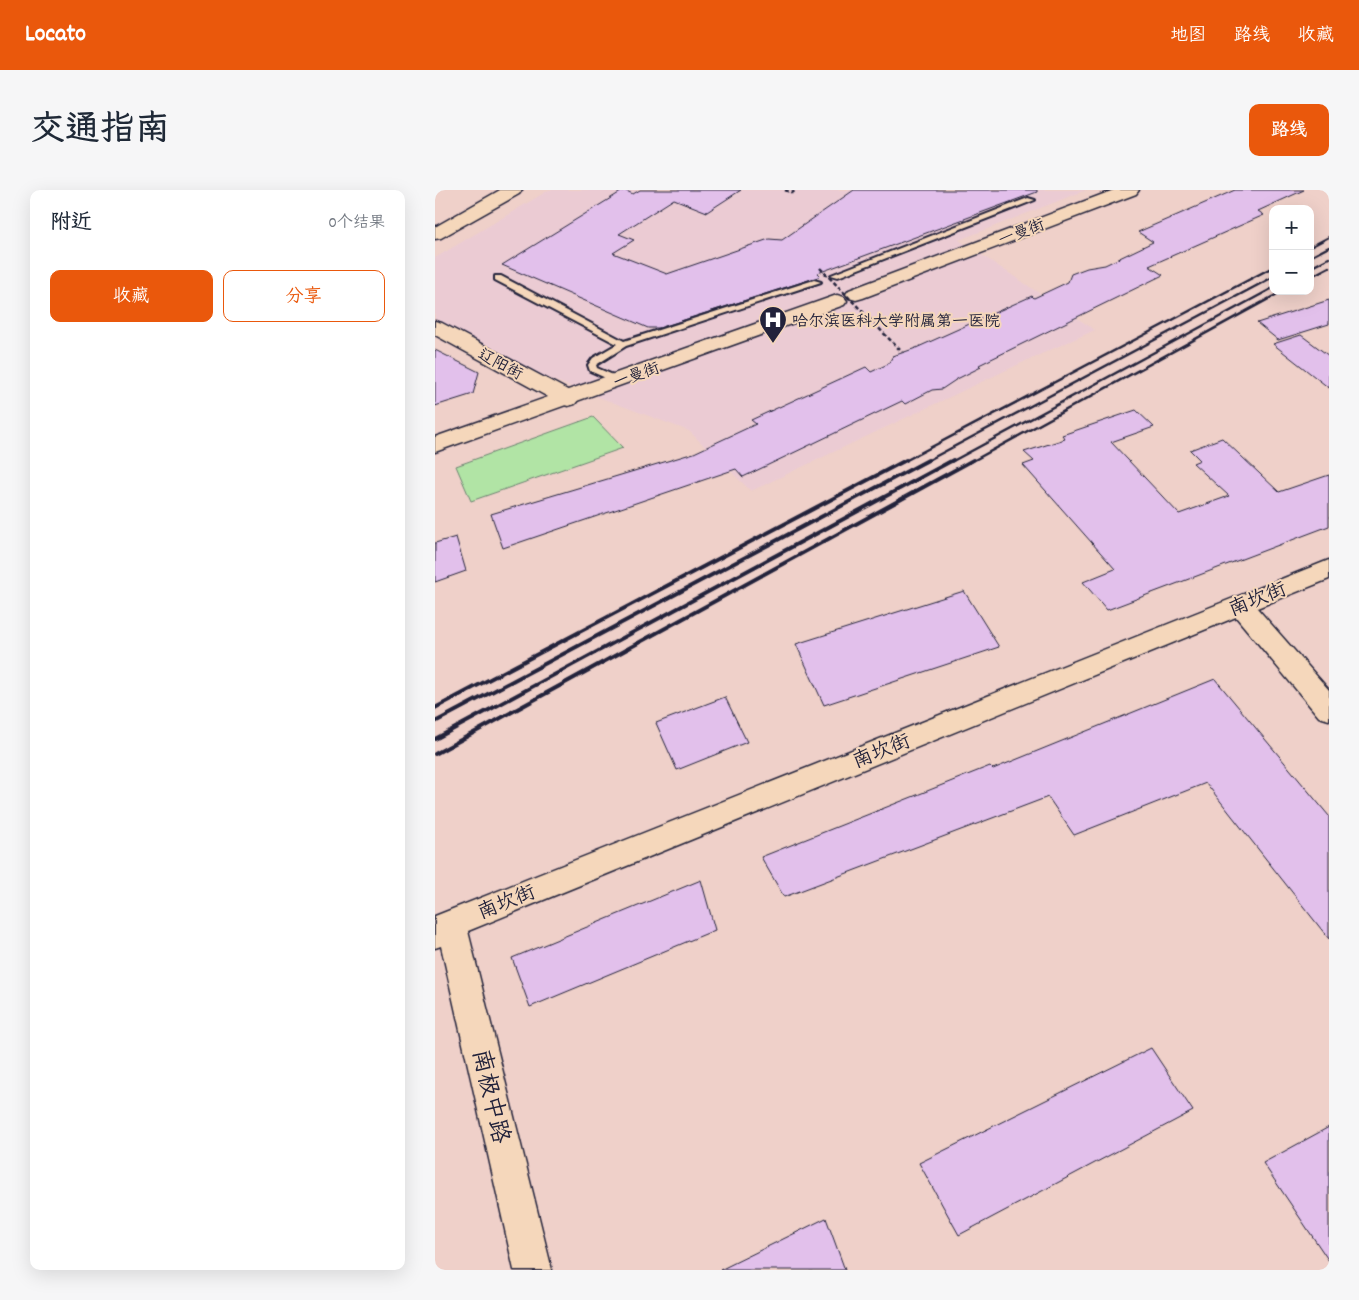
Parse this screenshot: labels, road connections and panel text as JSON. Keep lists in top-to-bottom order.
{
  "streets": {
    "street": [
      "一曼街",
      "辽阳街",
      "南坎街",
      "南极中路"
    ]
  },
  "crossings": [
    ["一曼街", "辽阳街"],
    ["南坎街", "南极中路"]
  ],
  "places": {
    "hospital": ["哈尔滨医科大学附属第一医院"]
  },
  "page": {
    "header": "Locato",
    "nav": ["地图", "路线", "收藏"],
    "title": "交通指南",
    "buttons": [
      "路线",
      ["收藏", "分享"]
    ],
    "heading": ["附近", "0个结果"],
    "map_buttons": ["+", "−"]
  }
}
